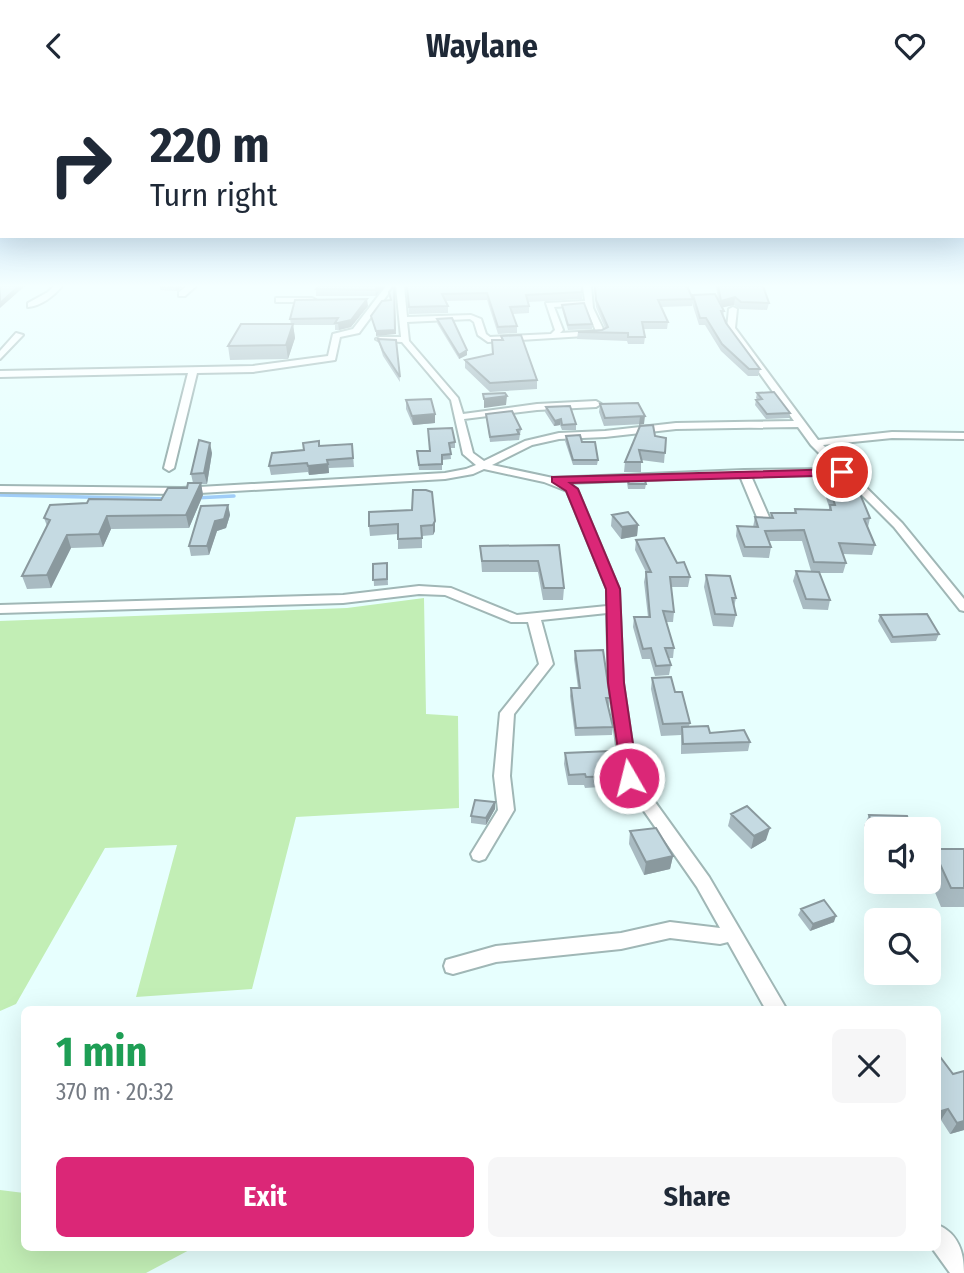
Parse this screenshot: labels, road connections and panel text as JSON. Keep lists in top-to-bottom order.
{
  "page": {
    "header": "Waylane",
    "turn": ["220 m", "Turn right"],
    "heading": ["1 min", "370 m · 20:32"],
    "buttons": ["Exit", "Share"]
  }
}
